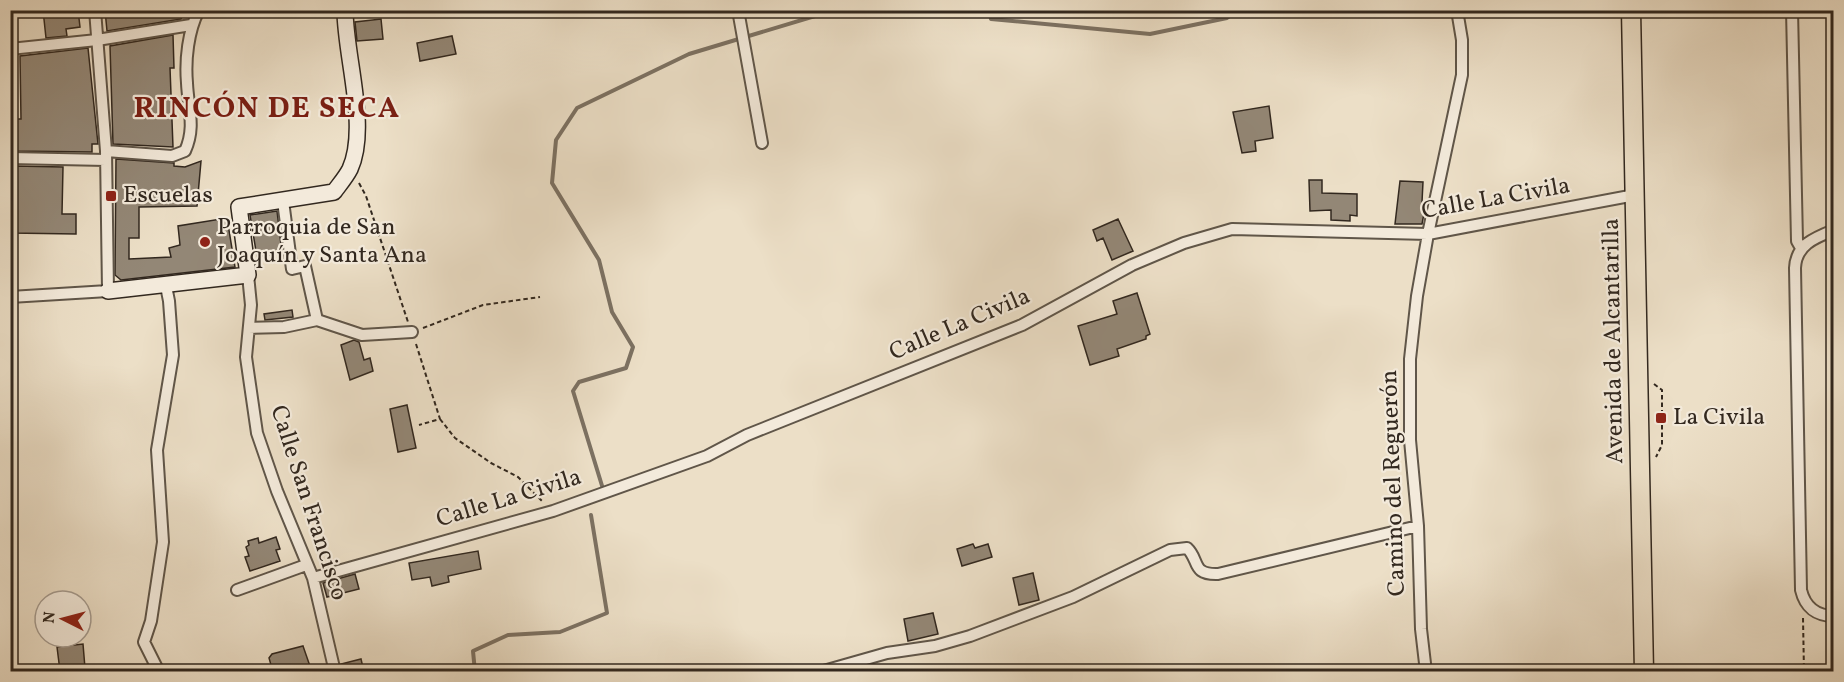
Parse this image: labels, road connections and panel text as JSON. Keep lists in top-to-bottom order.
{
  "streets": {
    "main road": ["Avenida de Alcantarilla"],
    "street": ["Calle La Civila", "Camino del Reguerón", "Calle San Francisco"]
  },
  "crossings": [
    ["Calle La Civila", "Avenida de Alcantarilla"],
    ["Calle La Civila", "Camino del Reguerón"],
    ["Calle La Civila", "Calle San Francisco"]
  ],
  "districts": ["RINCÓN DE SECA"],
  "places": {
    "transit": ["Escuelas", "La Civila"],
    "other": ["Parroquia de San Joaquín y Santa Ana"]
  },
  "north": "left"
}
